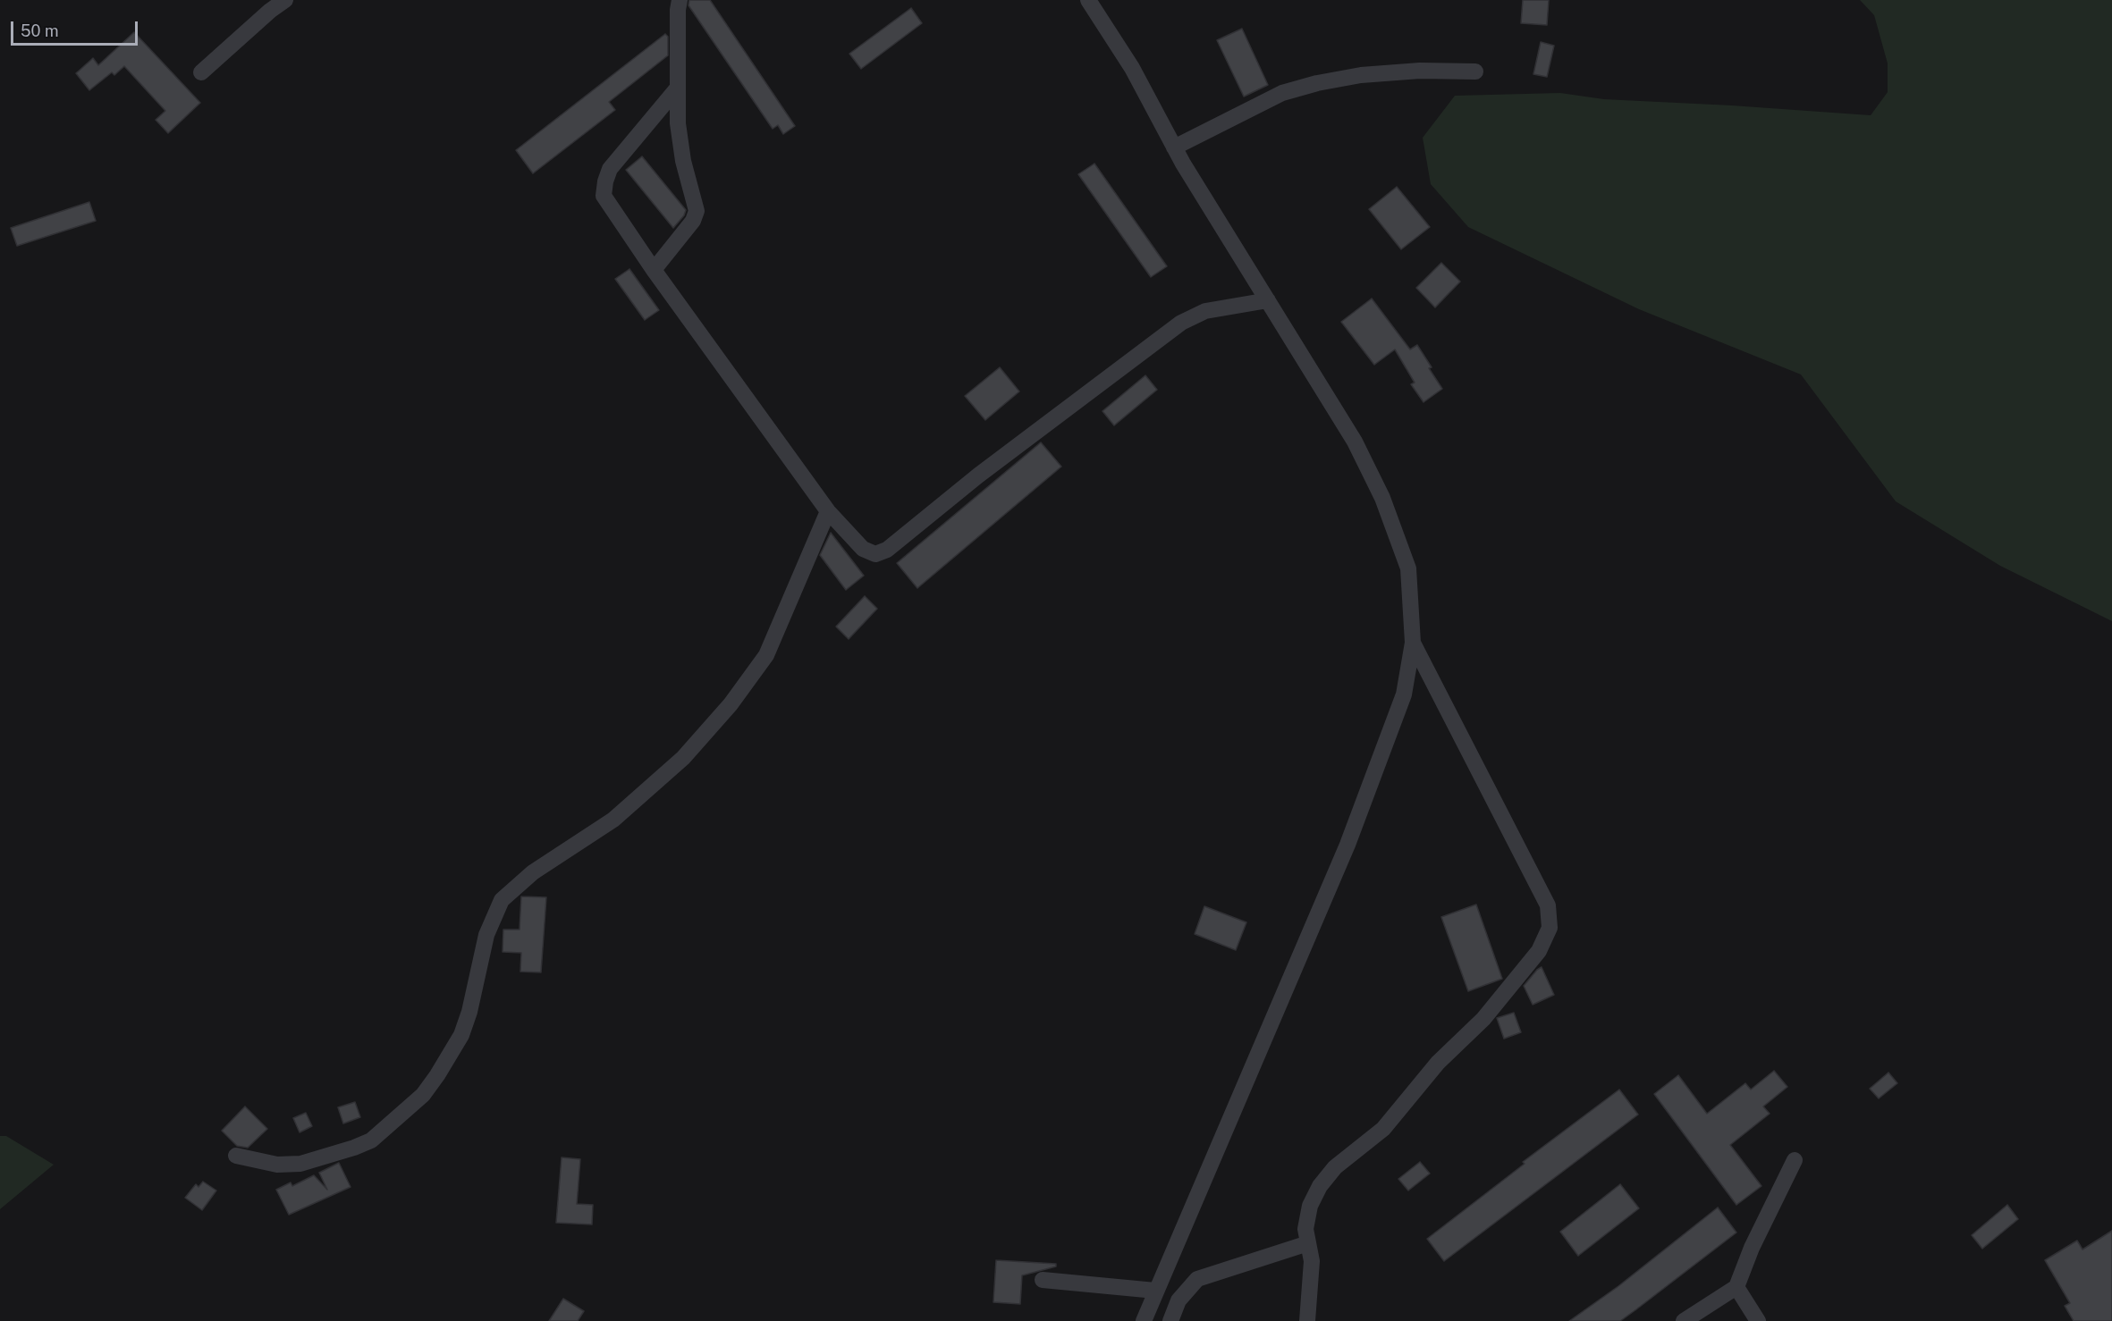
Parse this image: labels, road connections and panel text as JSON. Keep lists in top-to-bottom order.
{
  "scale_bar": "50 m"
}
